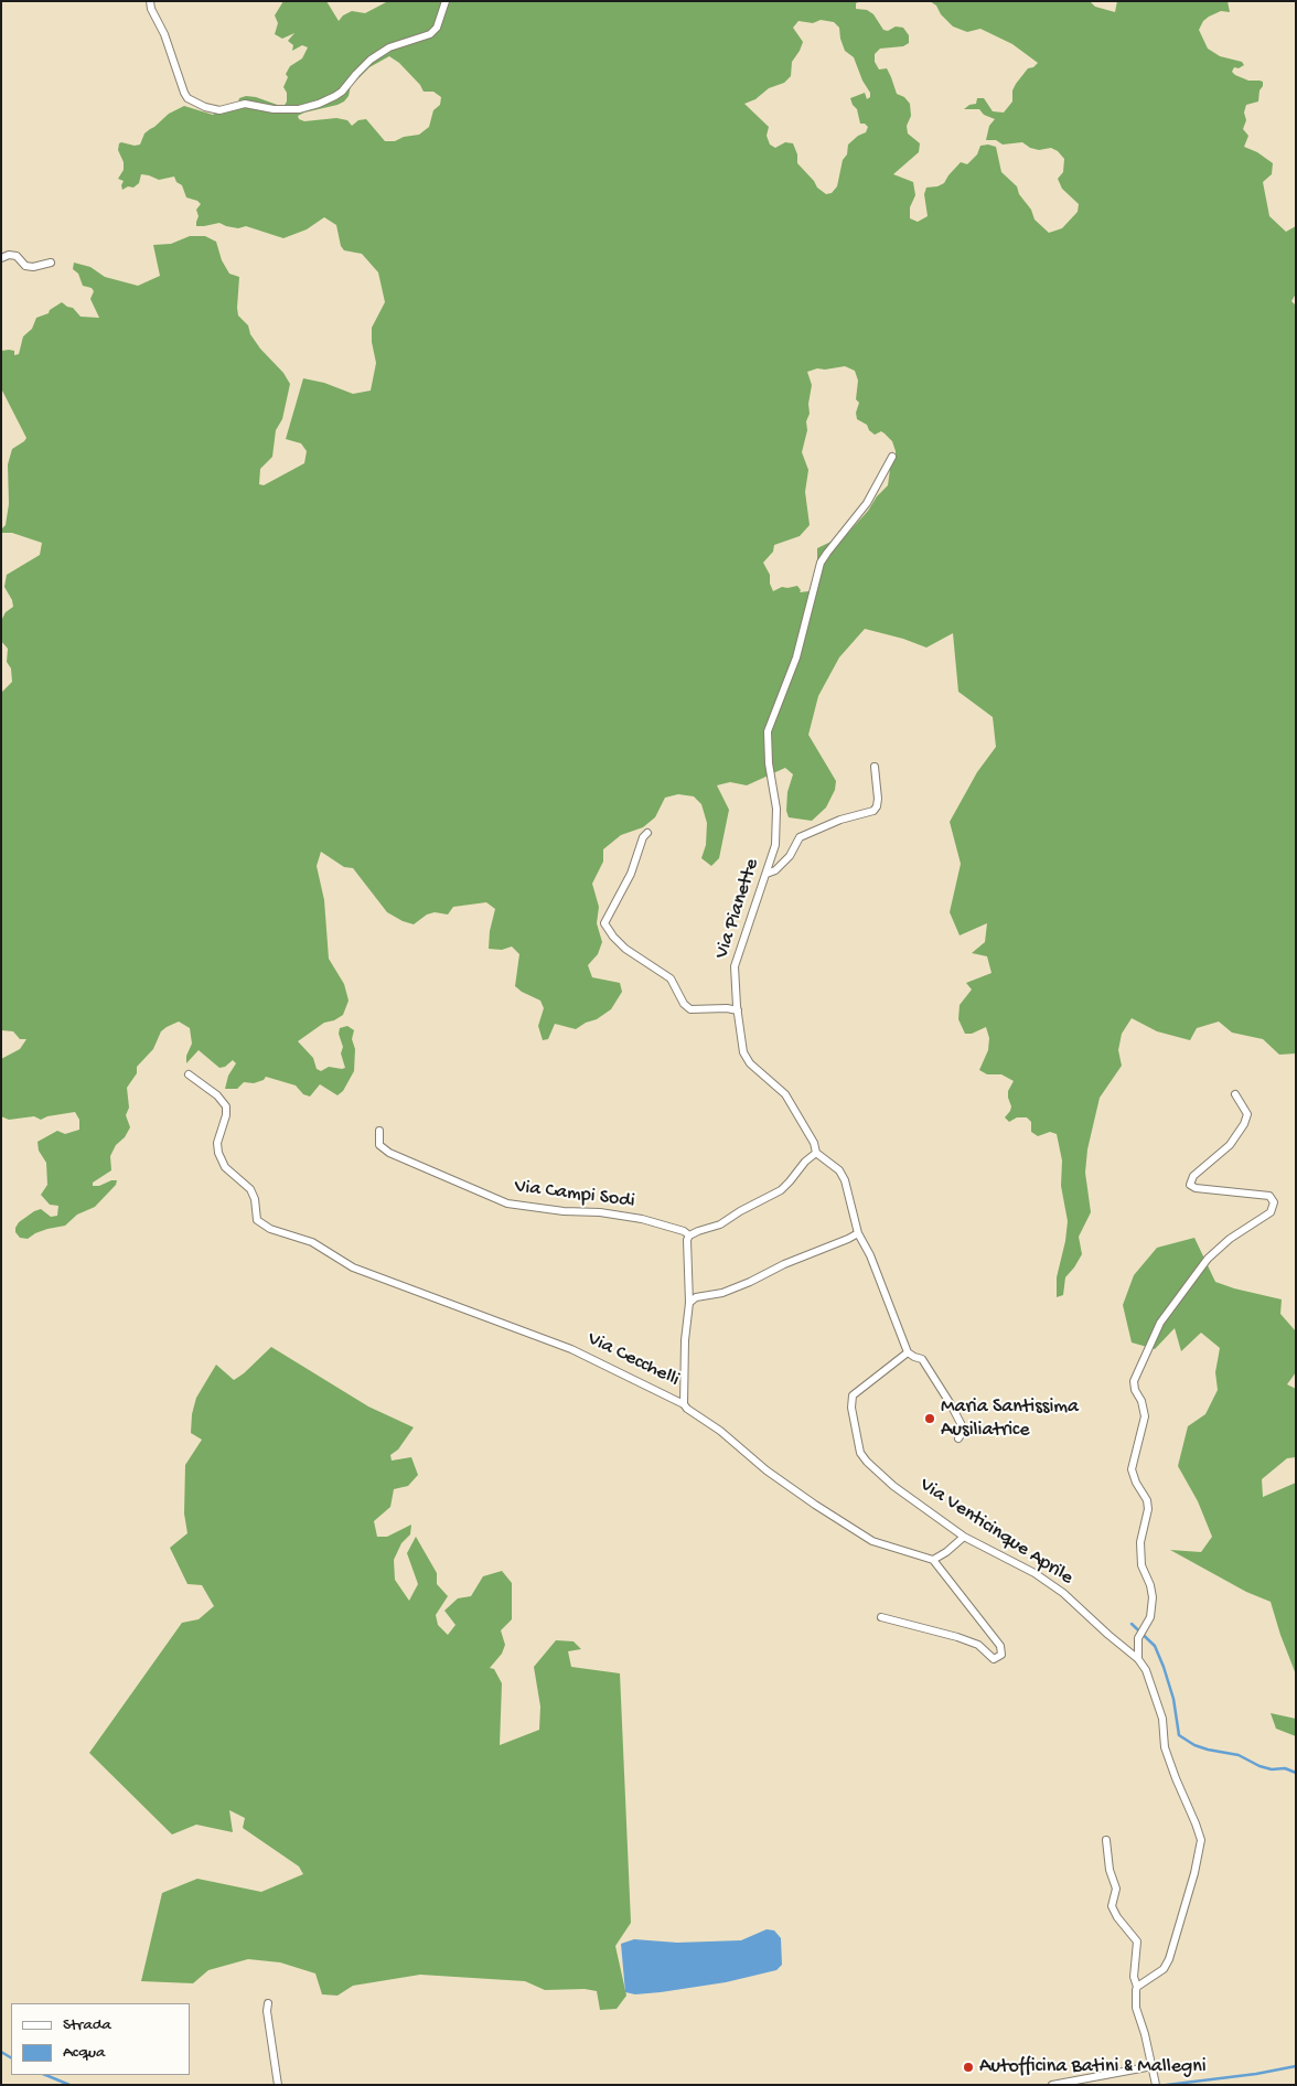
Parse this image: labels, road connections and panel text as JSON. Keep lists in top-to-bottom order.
{
  "streets": {
    "street": [
      "Via Pianette",
      "Via Campi Sodi",
      "Via Cecchelli",
      "Via Venticinque Aprile"
    ]
  },
  "places": ["Maria Santissima Ausiliatrice", "Autofficina Batini & Mallegni"],
  "legend": ["Strada", "Acqua"]
}
